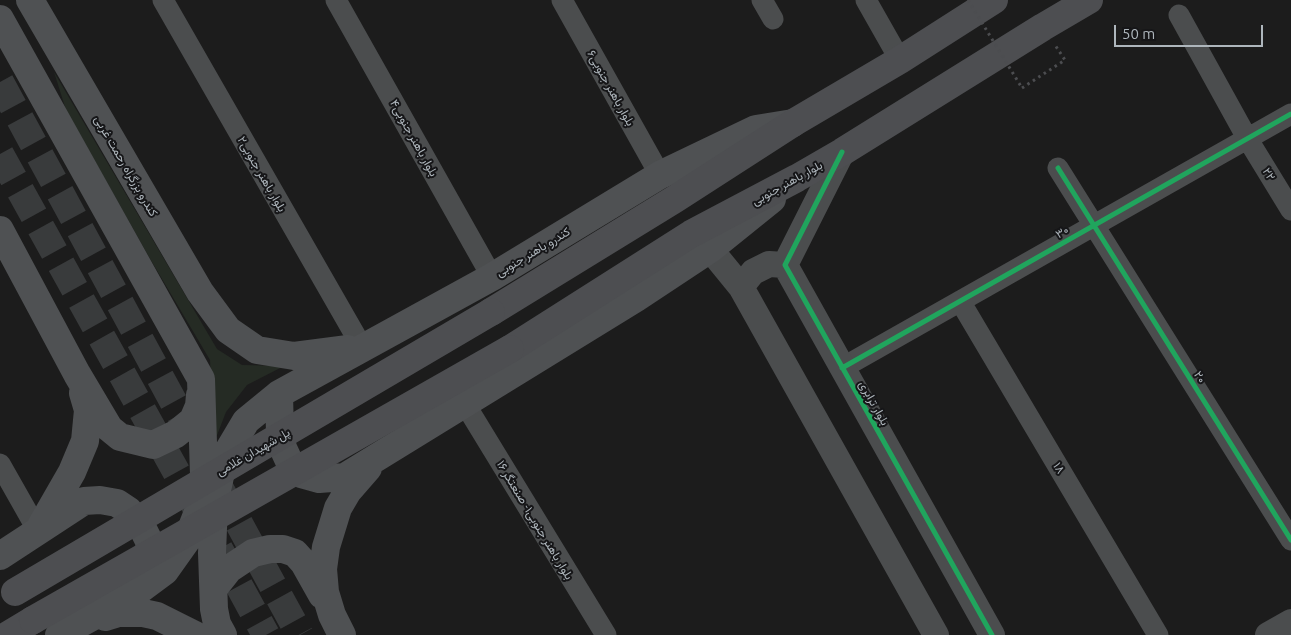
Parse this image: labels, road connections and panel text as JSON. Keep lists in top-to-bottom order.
{
  "streets": {
    "main road": [
      "کندرو بزرگراه رحمت غربی",
      "بلوار باهنر جنوبی",
      "کندرو باهنر جنوبی",
      "پل شهیدان غلامی"
    ],
    "street": [
      "بلوار باهنر جنوبی۶",
      "بلوار باهنر جنوبی۴",
      "بلوار باهنر جنوبی۲",
      "۲۲",
      "۳۰",
      "۲۰",
      "بلوار ترابری",
      "۱۸",
      "بلوار باهنر جنوبی۱- صنعتگر ۱۶"
    ]
  },
  "crossings": [
    ["بلوار باهنر جنوبی۶", "کندرو باهنر جنوبی"],
    ["بلوار باهنر جنوبی۴", "کندرو باهنر جنوبی"],
    ["کندرو بزرگراه رحمت غربی", "بلوار باهنر جنوبی۲"],
    ["کندرو بزرگراه رحمت غربی", "کندرو باهنر جنوبی"],
    ["بلوار باهنر جنوبی۲", "کندرو باهنر جنوبی"],
    ["۲۲", "۳۰"],
    ["۳۰", "۲۰"],
    ["۳۰", "بلوار ترابری"],
    ["۳۰", "۱۸"],
    ["کندرو باهنر جنوبی", "پل شهیدان غلامی"]
  ],
  "scale_bar": "50 m"
}
